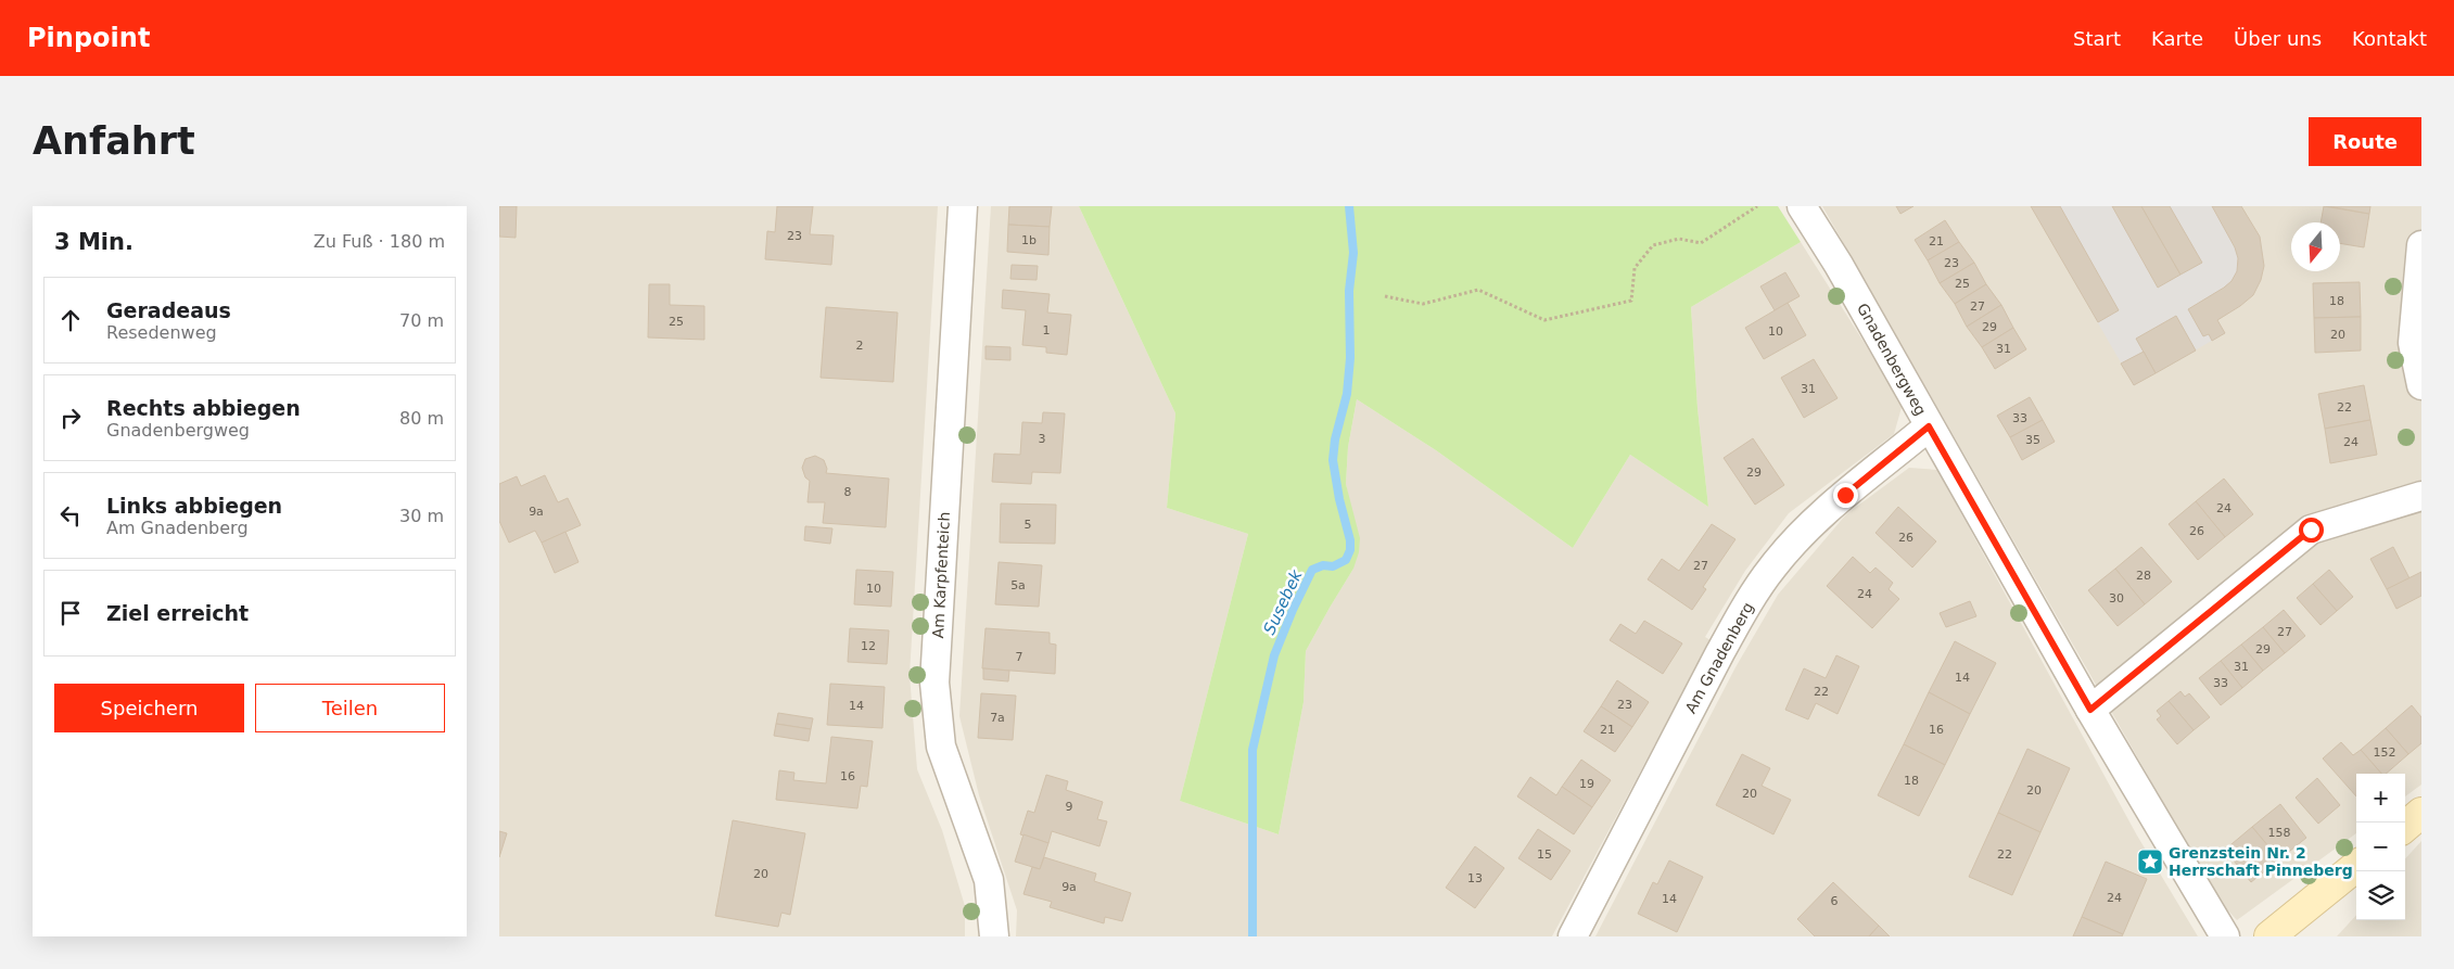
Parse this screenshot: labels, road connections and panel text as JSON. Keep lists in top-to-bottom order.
{
  "streets": {
    "street": ["Gnadenbergweg", "Am Karpfenteich", "Am Gnadenberg"]
  },
  "crossings": [
    ["Gnadenbergweg", "Am Gnadenberg"]
  ],
  "water": ["Susebek"],
  "places": {
    "place": ["Grenzstein Nr. 2 Herrschaft Pinneberg"]
  },
  "house_numbers": [
    "23",
    "1b",
    "21",
    "23",
    "25",
    "18",
    "27",
    "25",
    "29",
    "1",
    "10",
    "20",
    "2",
    "31",
    "31",
    "22",
    "33",
    "3",
    "35",
    "24",
    "29",
    "8",
    "24",
    "9a",
    "5",
    "26",
    "26",
    "27",
    "28",
    "5a",
    "10",
    "24",
    "30",
    "27",
    "12",
    "29",
    "7",
    "31",
    "14",
    "33",
    "22",
    "23",
    "14",
    "7a",
    "21",
    "16",
    "152",
    "16",
    "18",
    "19",
    "20",
    "20",
    "9",
    "158",
    "15",
    "22",
    "20",
    "13",
    "9a",
    "24",
    "14",
    "6"
  ],
  "north": "bottom",
  "page": {
    "header": "Pinpoint",
    "nav": [
      "Start",
      "Karte",
      "Über uns",
      "Kontakt"
    ],
    "buttons": [
      "Route",
      ["Speichern", "Teilen"]
    ],
    "title": "Anfahrt",
    "heading": ["3 Min.", "Zu Fuß · 180 m"],
    "list": [
      ["Geradeaus", "Resedenweg", "70 m"],
      ["Rechts abbiegen", "Gnadenbergweg", "80 m"],
      ["Links abbiegen", "Am Gnadenberg", "30 m"],
      "Ziel erreicht"
    ],
    "map_buttons": ["+", "−"]
  }
}
